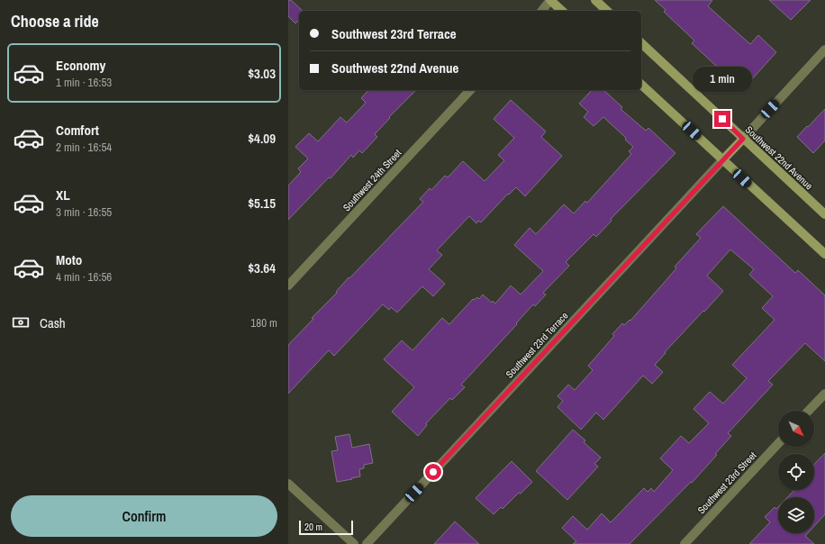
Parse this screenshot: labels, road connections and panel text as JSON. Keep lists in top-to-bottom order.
{
  "streets": {
    "main road": ["Southwest 22nd Avenue"],
    "street": ["Southwest 24th Street", "Southwest 23rd Terrace", "Southwest 23rd Street"]
  },
  "scale_bar": "20 m",
  "north": "bottom right",
  "page": {
    "heading": "Choose a ride",
    "banner": ["Southwest 23rd Terrace", "Southwest 22nd Avenue"],
    "list": [
      {
        "name": "Economy",
        "note": "1 min · 16:53",
        "value": "$3.03"
      },
      {
        "name": "Comfort",
        "note": "2 min · 16:54",
        "value": "$4.09"
      },
      {
        "name": "XL",
        "note": "3 min · 16:55",
        "value": "$5.15"
      },
      {
        "name": "Moto",
        "note": "4 min · 16:56",
        "value": "$3.64"
      }
    ],
    "bubble": "1 min",
    "pay": ["Cash", "180 m"],
    "buttons": "Confirm",
    "scale": "20 m"
  }
}
